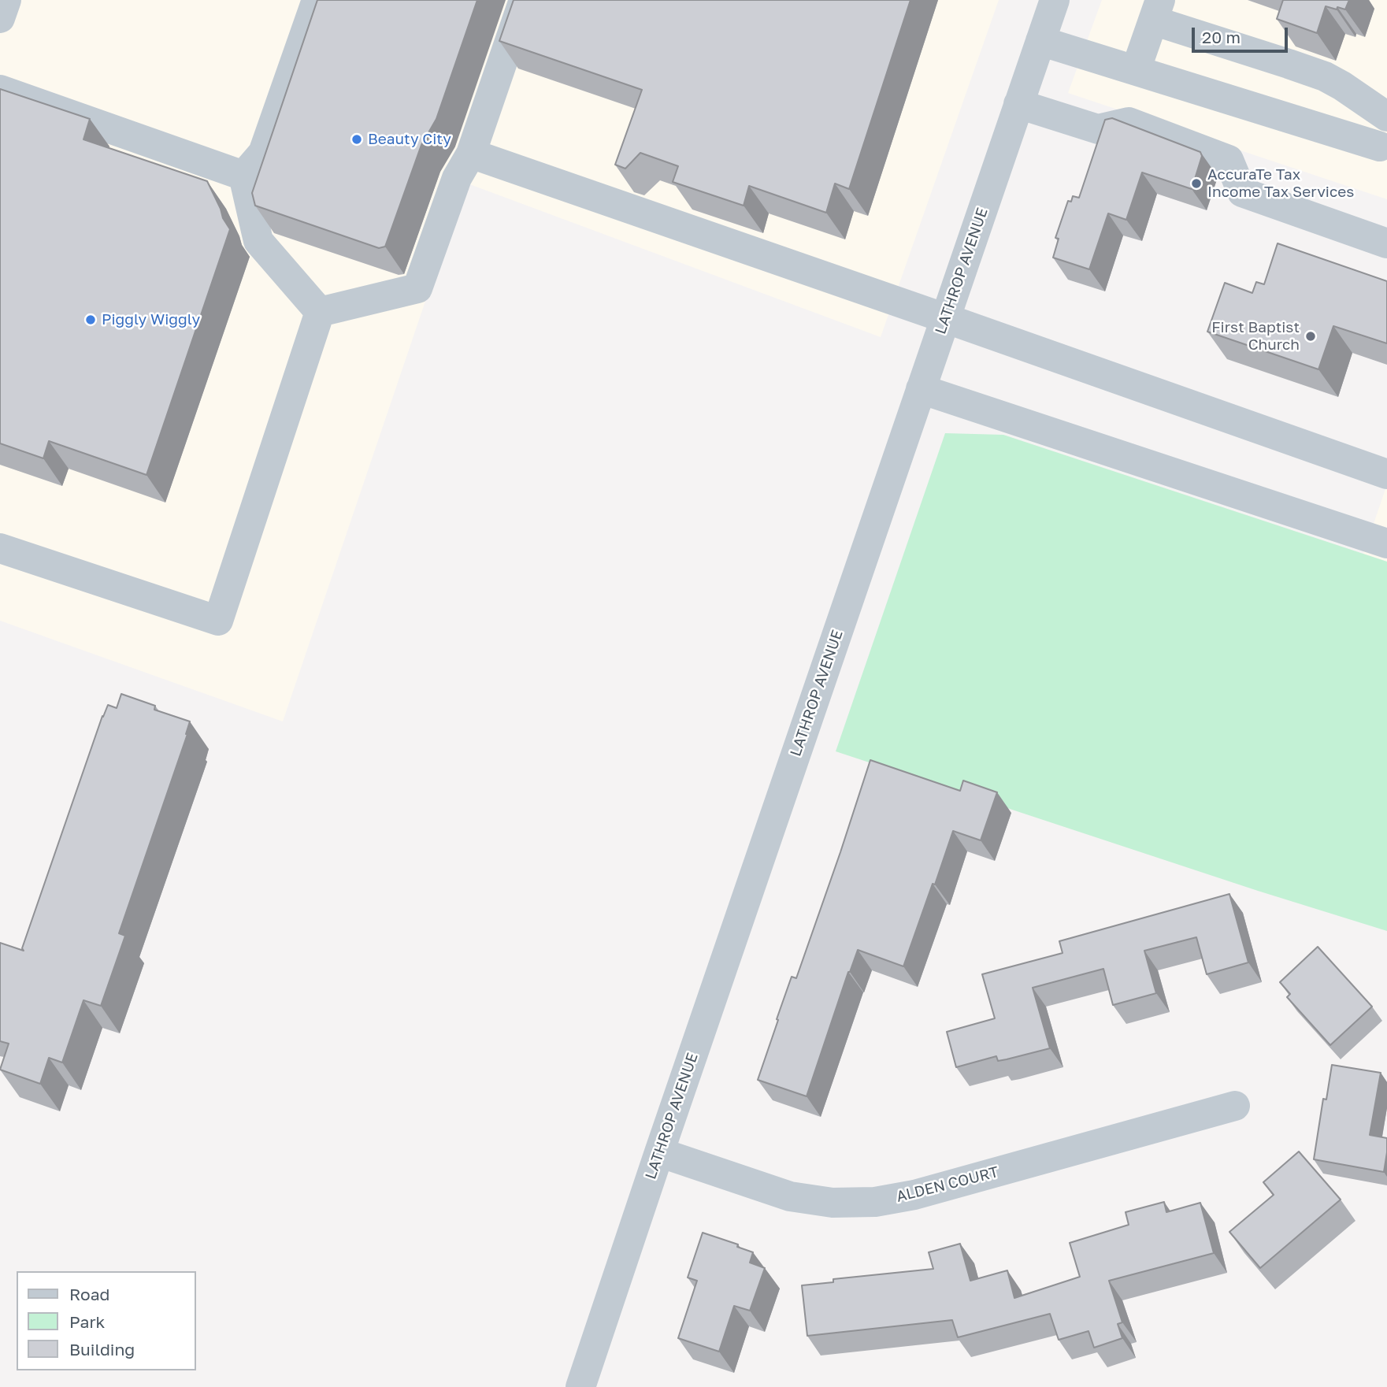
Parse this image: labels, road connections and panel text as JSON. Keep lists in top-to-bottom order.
{
  "streets": {
    "street": ["LATHROP AVENUE", "ALDEN COURT"]
  },
  "crossings": [
    ["LATHROP AVENUE", "ALDEN COURT"]
  ],
  "places": [
    "Beauty City",
    "AccuraTe Tax Income Tax Services",
    "Piggly Wiggly",
    "First Baptist Church"
  ],
  "legend": ["Road", "Park", "Building"],
  "scale_bar": "20 m"
}
